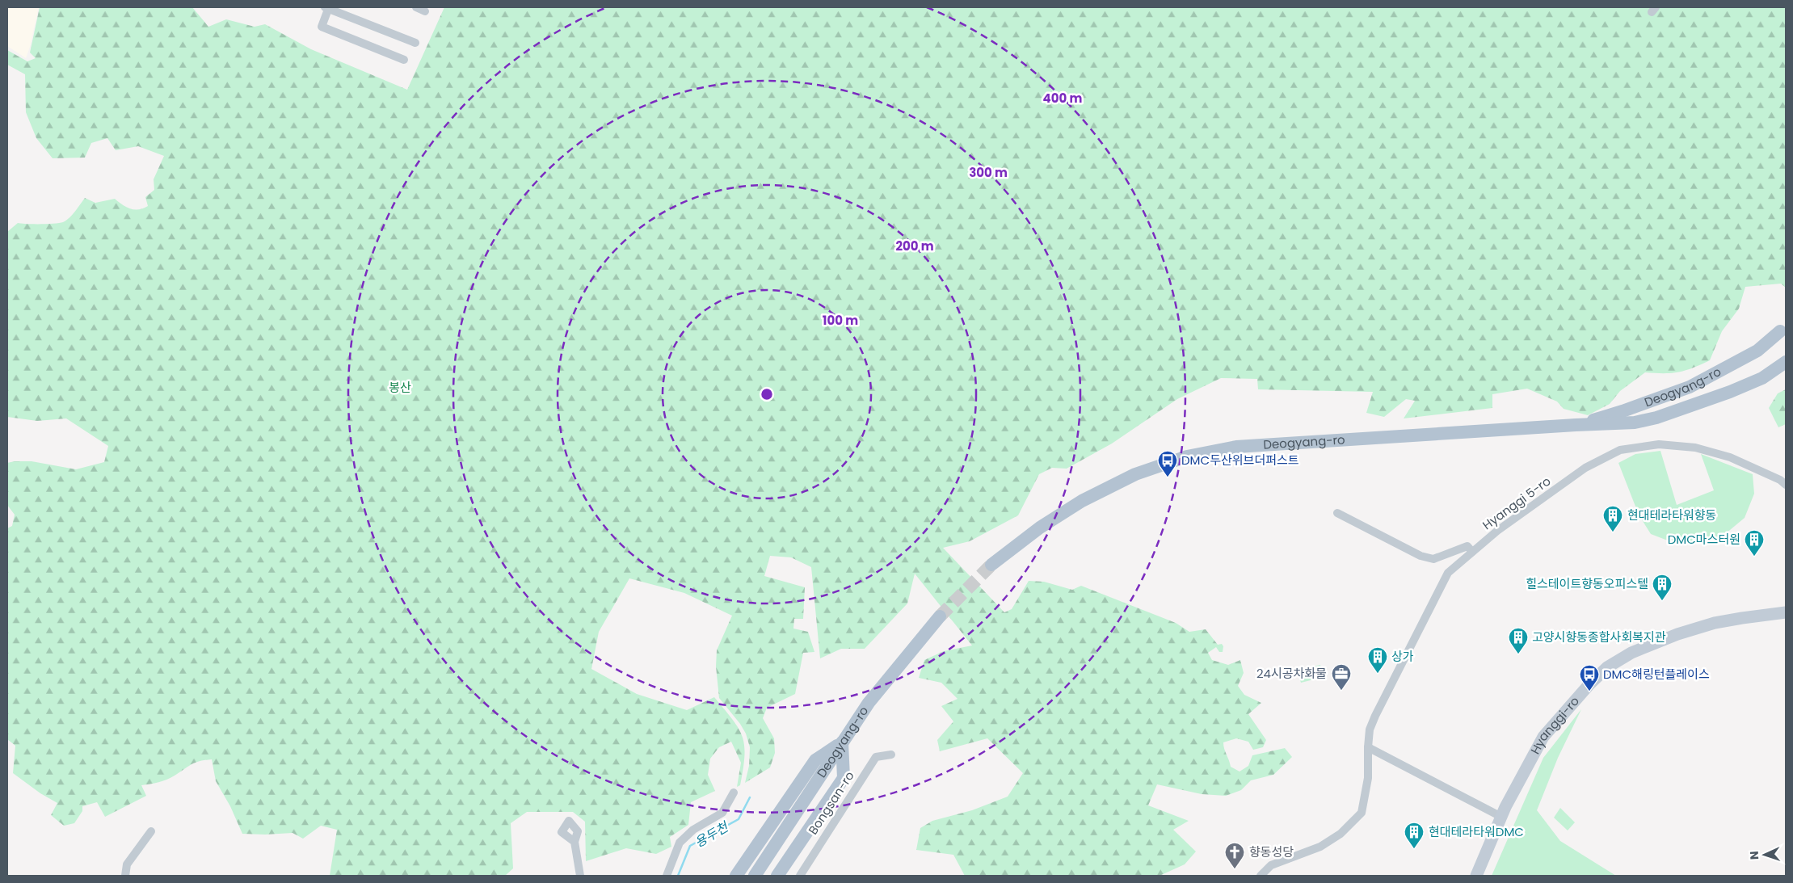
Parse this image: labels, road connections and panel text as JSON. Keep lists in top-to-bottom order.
{
  "streets": {
    "main road": ["Deogyang-ro", "Hyanggi-ro"],
    "street": ["Hyanggi 5-ro", "Bongsan-ro"]
  },
  "water": ["용두천"],
  "parks": ["봉산"],
  "places": {
    "bus stop": ["DMC두산위브더퍼스트", "DMC해링턴플레이스"],
    "building": [
      "현대테라타워향동",
      "DMC마스터원",
      "힐스테이트향동오피스텔",
      "고양시향동종합사회복지관",
      "상가",
      "현대테라타워DMC"
    ],
    "office": ["24시공차화물"],
    "church": ["향동성당"]
  },
  "north": "left",
  "rings": [
    "400 m",
    "300 m",
    "200 m",
    "100 m"
  ]
}
